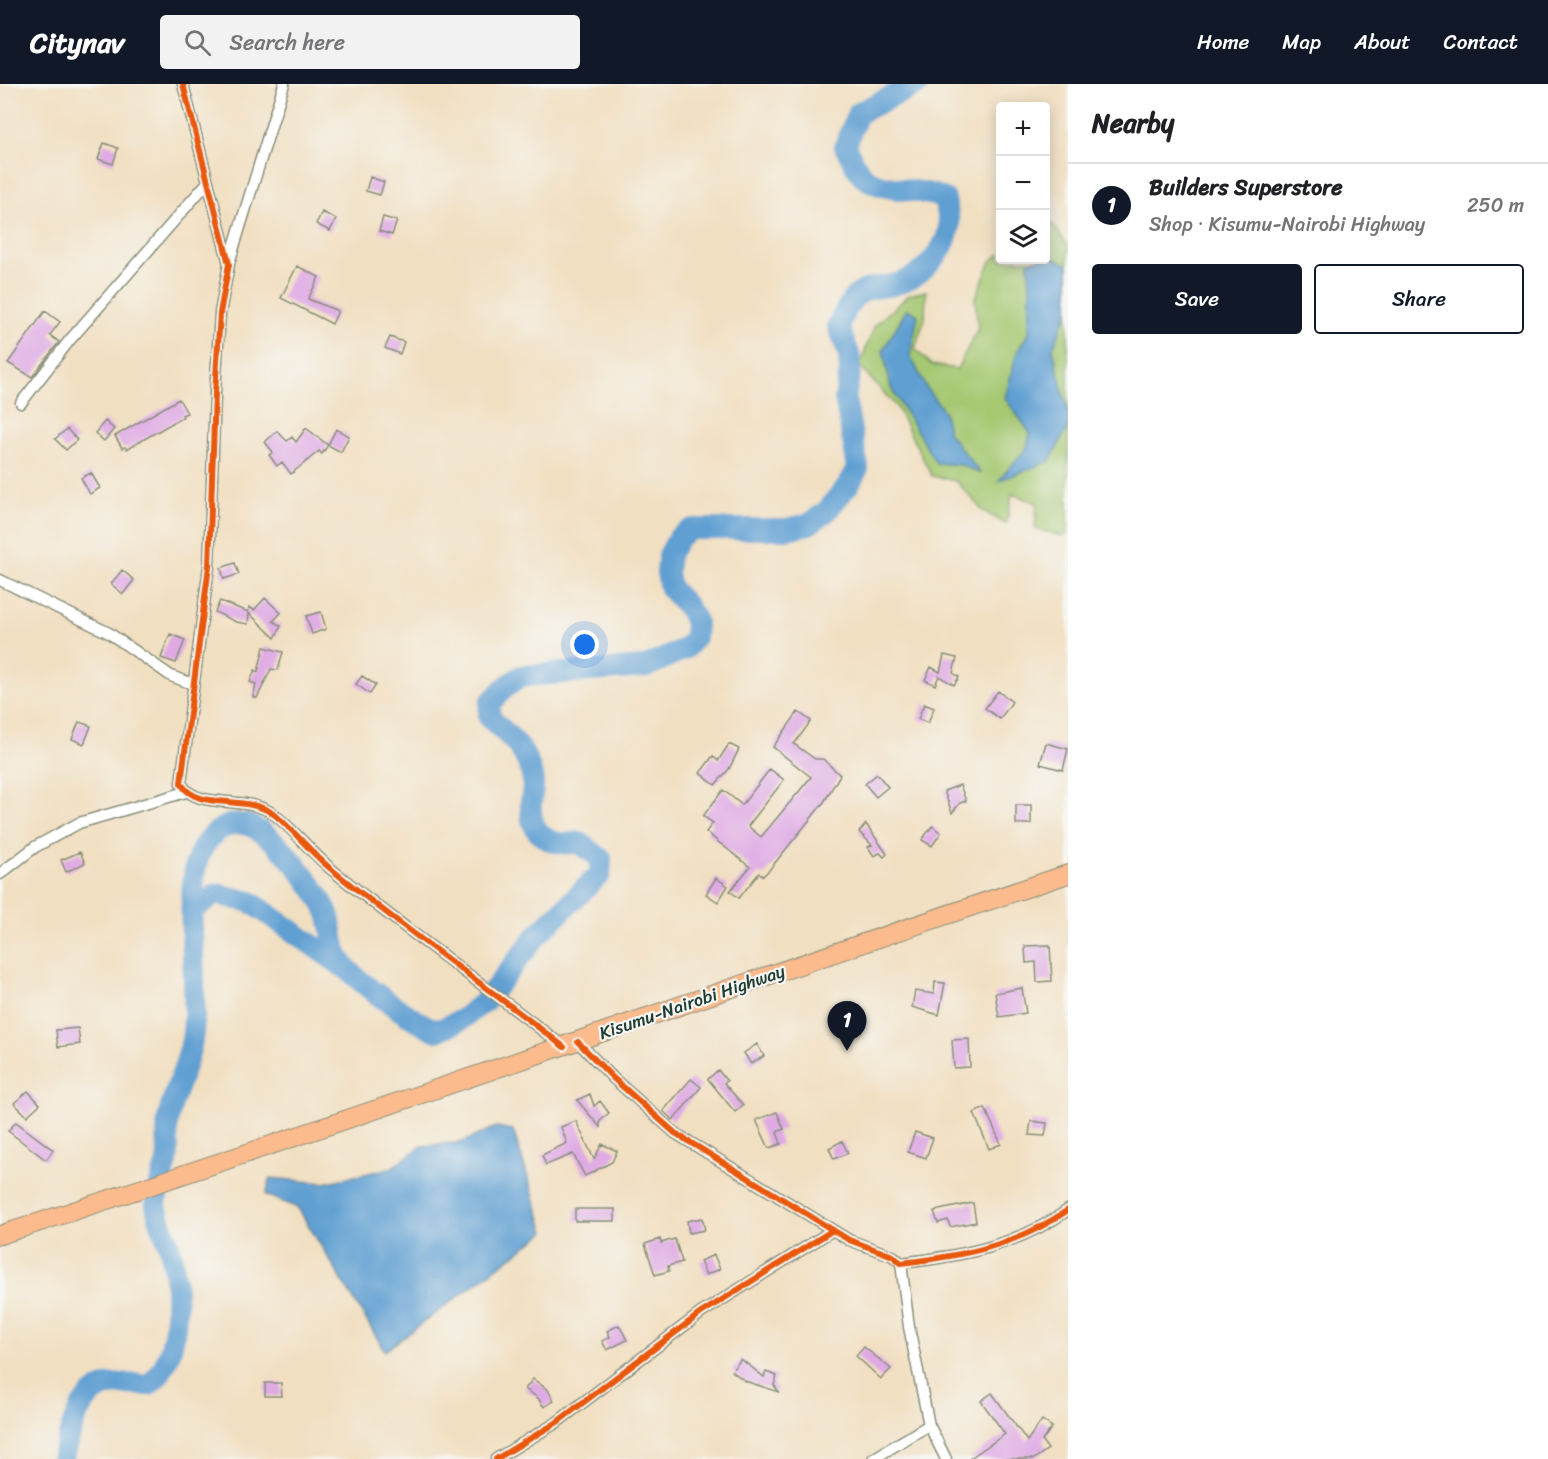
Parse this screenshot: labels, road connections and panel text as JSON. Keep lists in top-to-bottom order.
{
  "streets": {
    "highway": ["Kisumu-Nairobi Highway"]
  },
  "page": {
    "header": "Citynav",
    "search": "Search here",
    "nav": [
      "Home",
      "Map",
      "About",
      "Contact"
    ],
    "heading": "Nearby",
    "map_buttons": ["+", "−"],
    "list": [
      {
        "mark": "1",
        "name": "Builders Superstore",
        "note": "Shop · Kisumu-Nairobi Highway",
        "value": "250 m"
      }
    ],
    "buttons": ["Save", "Share"],
    "pins": "1"
  }
}
